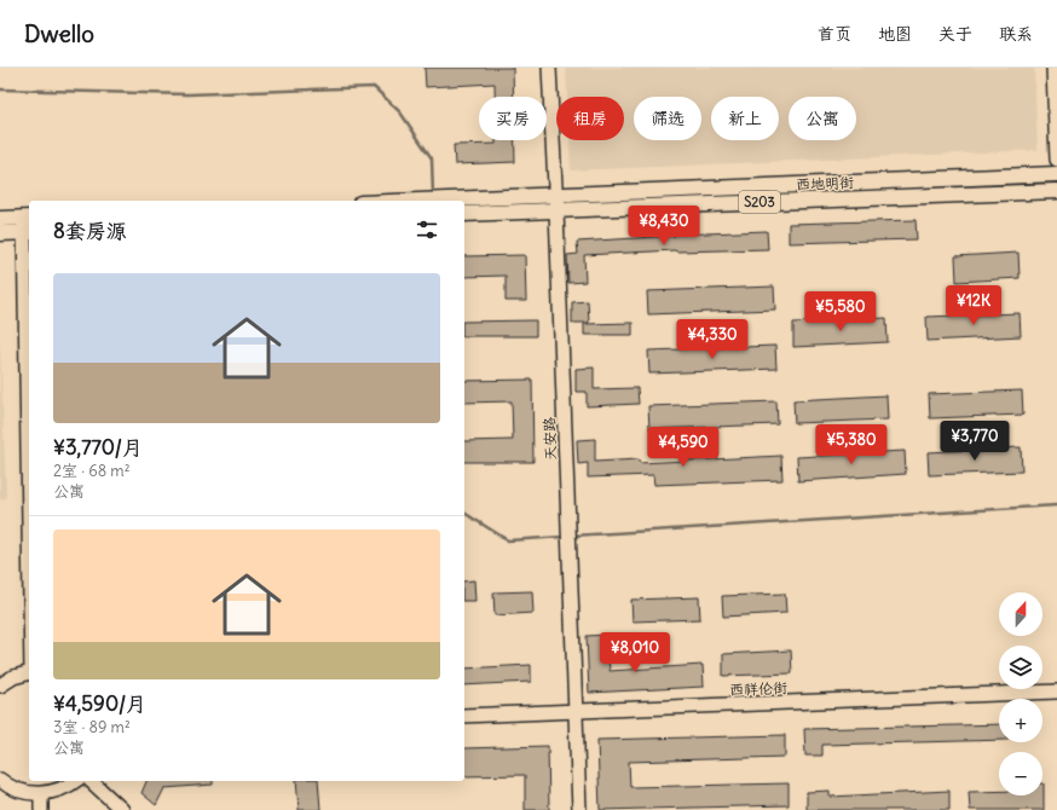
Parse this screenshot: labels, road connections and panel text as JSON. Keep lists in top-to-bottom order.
{
  "streets": {
    "main road": ["西地明街", "S203"],
    "street": ["天安路", "西祥伦街"]
  },
  "crossings": [
    ["西地明街", "天安路"],
    ["天安路", "西祥伦街"]
  ],
  "north": "top",
  "page": {
    "header": "Dwello",
    "nav": [
      "首页",
      "地图",
      "关于",
      "联系"
    ],
    "chip": [
      "买房",
      "租房",
      "筛选",
      "新上",
      "公寓"
    ],
    "heading": "8套房源",
    "price": [
      "¥8,430",
      "¥12K",
      "¥5,580",
      "¥4,330",
      "¥3,770",
      "¥5,380",
      "¥4,590",
      "¥8,010"
    ],
    "list": [
      {
        "name": "¥3,770/月",
        "note": "2室 · 68 m² · 公寓"
      },
      {
        "name": "¥4,590/月",
        "note": "3室 · 89 m² · 公寓"
      }
    ],
    "map_buttons": ["+", "−"]
  }
}
